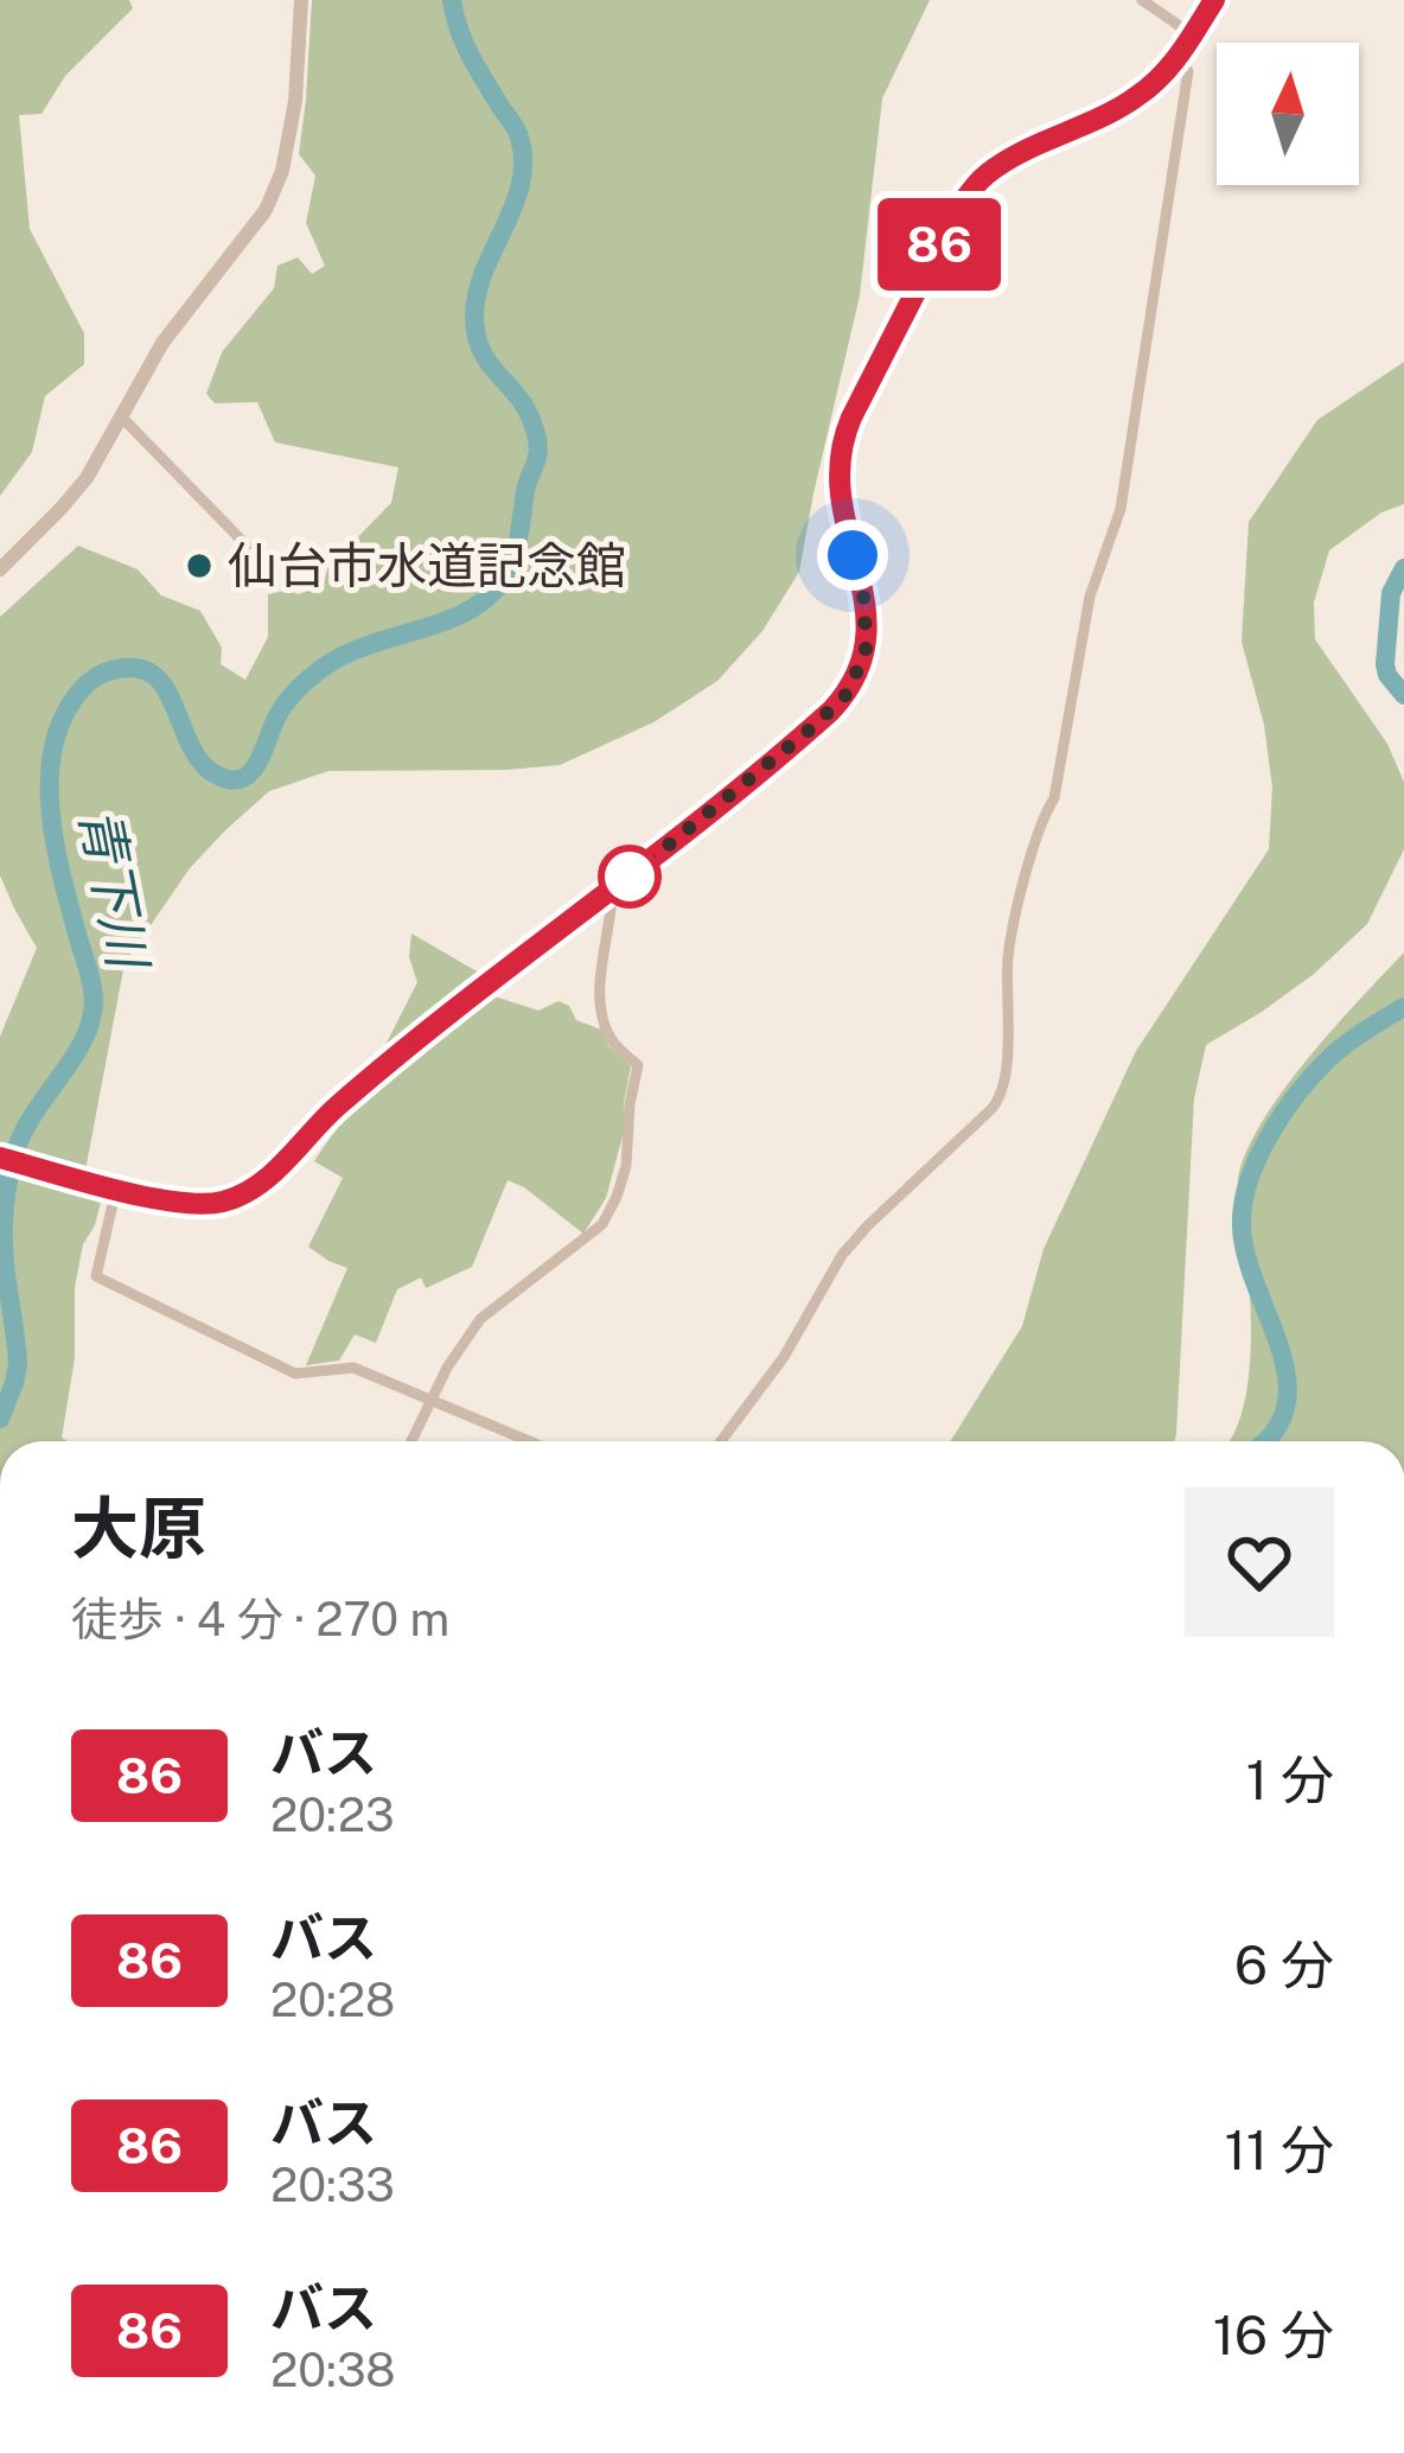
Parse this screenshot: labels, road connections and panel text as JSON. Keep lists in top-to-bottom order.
{
  "water": ["青下川"],
  "places": ["仙台市水道記念館"],
  "lines": ["bus line 86"],
  "north": "top",
  "page": {
    "on_map": "86",
    "heading": ["大原", "徒歩 · 4 分 · 270 m"],
    "list": [
      {
        "mark": "86",
        "name": "バス",
        "note": "20:23",
        "value": "1 分"
      },
      {
        "mark": "86",
        "name": "バス",
        "note": "20:28",
        "value": "6 分"
      },
      {
        "mark": "86",
        "name": "バス",
        "note": "20:33",
        "value": "11 分"
      },
      {
        "mark": "86",
        "name": "バス",
        "note": "20:38",
        "value": "16 分"
      }
    ]
  }
}
